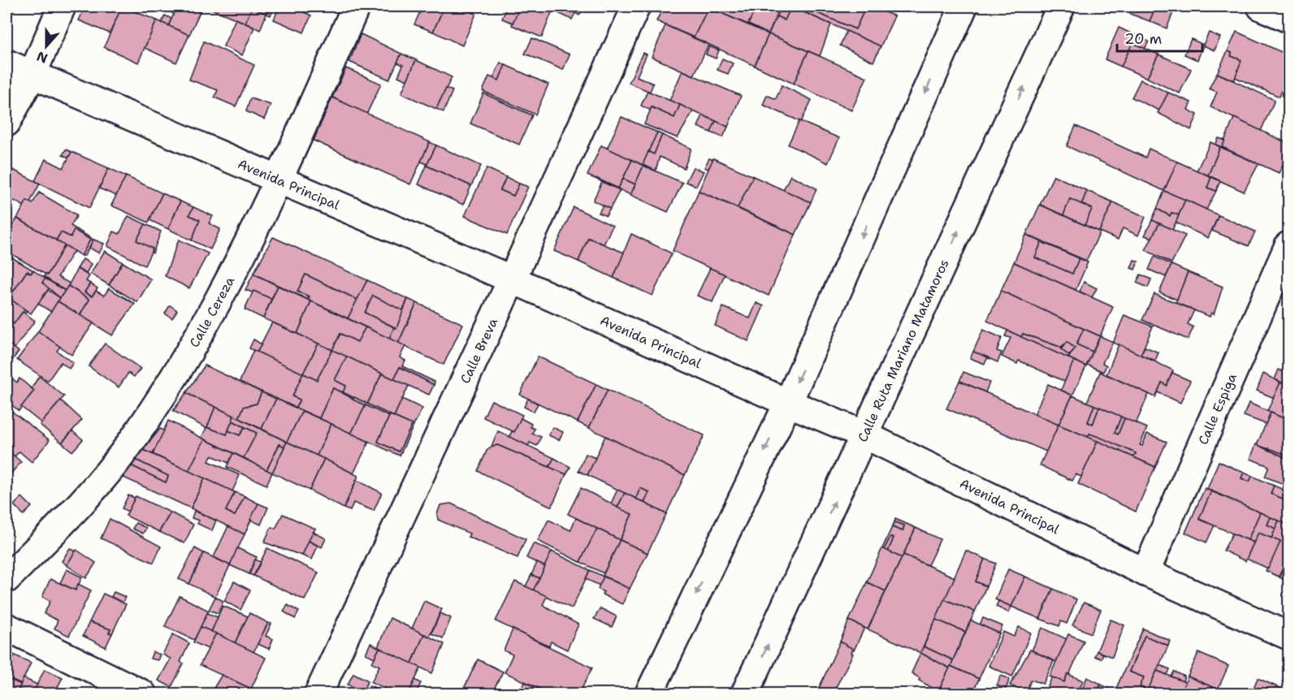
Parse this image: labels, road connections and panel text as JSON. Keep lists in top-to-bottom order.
{
  "streets": {
    "street": [
      "Avenida Principal",
      "Calle Cereza",
      "Calle Breva",
      "Calle Ruta Mariano Matamoros",
      "Calle Espiga"
    ]
  },
  "crossings": [
    ["Avenida Principal", "Calle Cereza"],
    ["Avenida Principal", "Calle Breva"],
    ["Avenida Principal", "Calle Ruta Mariano Matamoros"],
    ["Avenida Principal", "Calle Espiga"]
  ],
  "scale_bar": "20 m",
  "north": "bottom"
}
